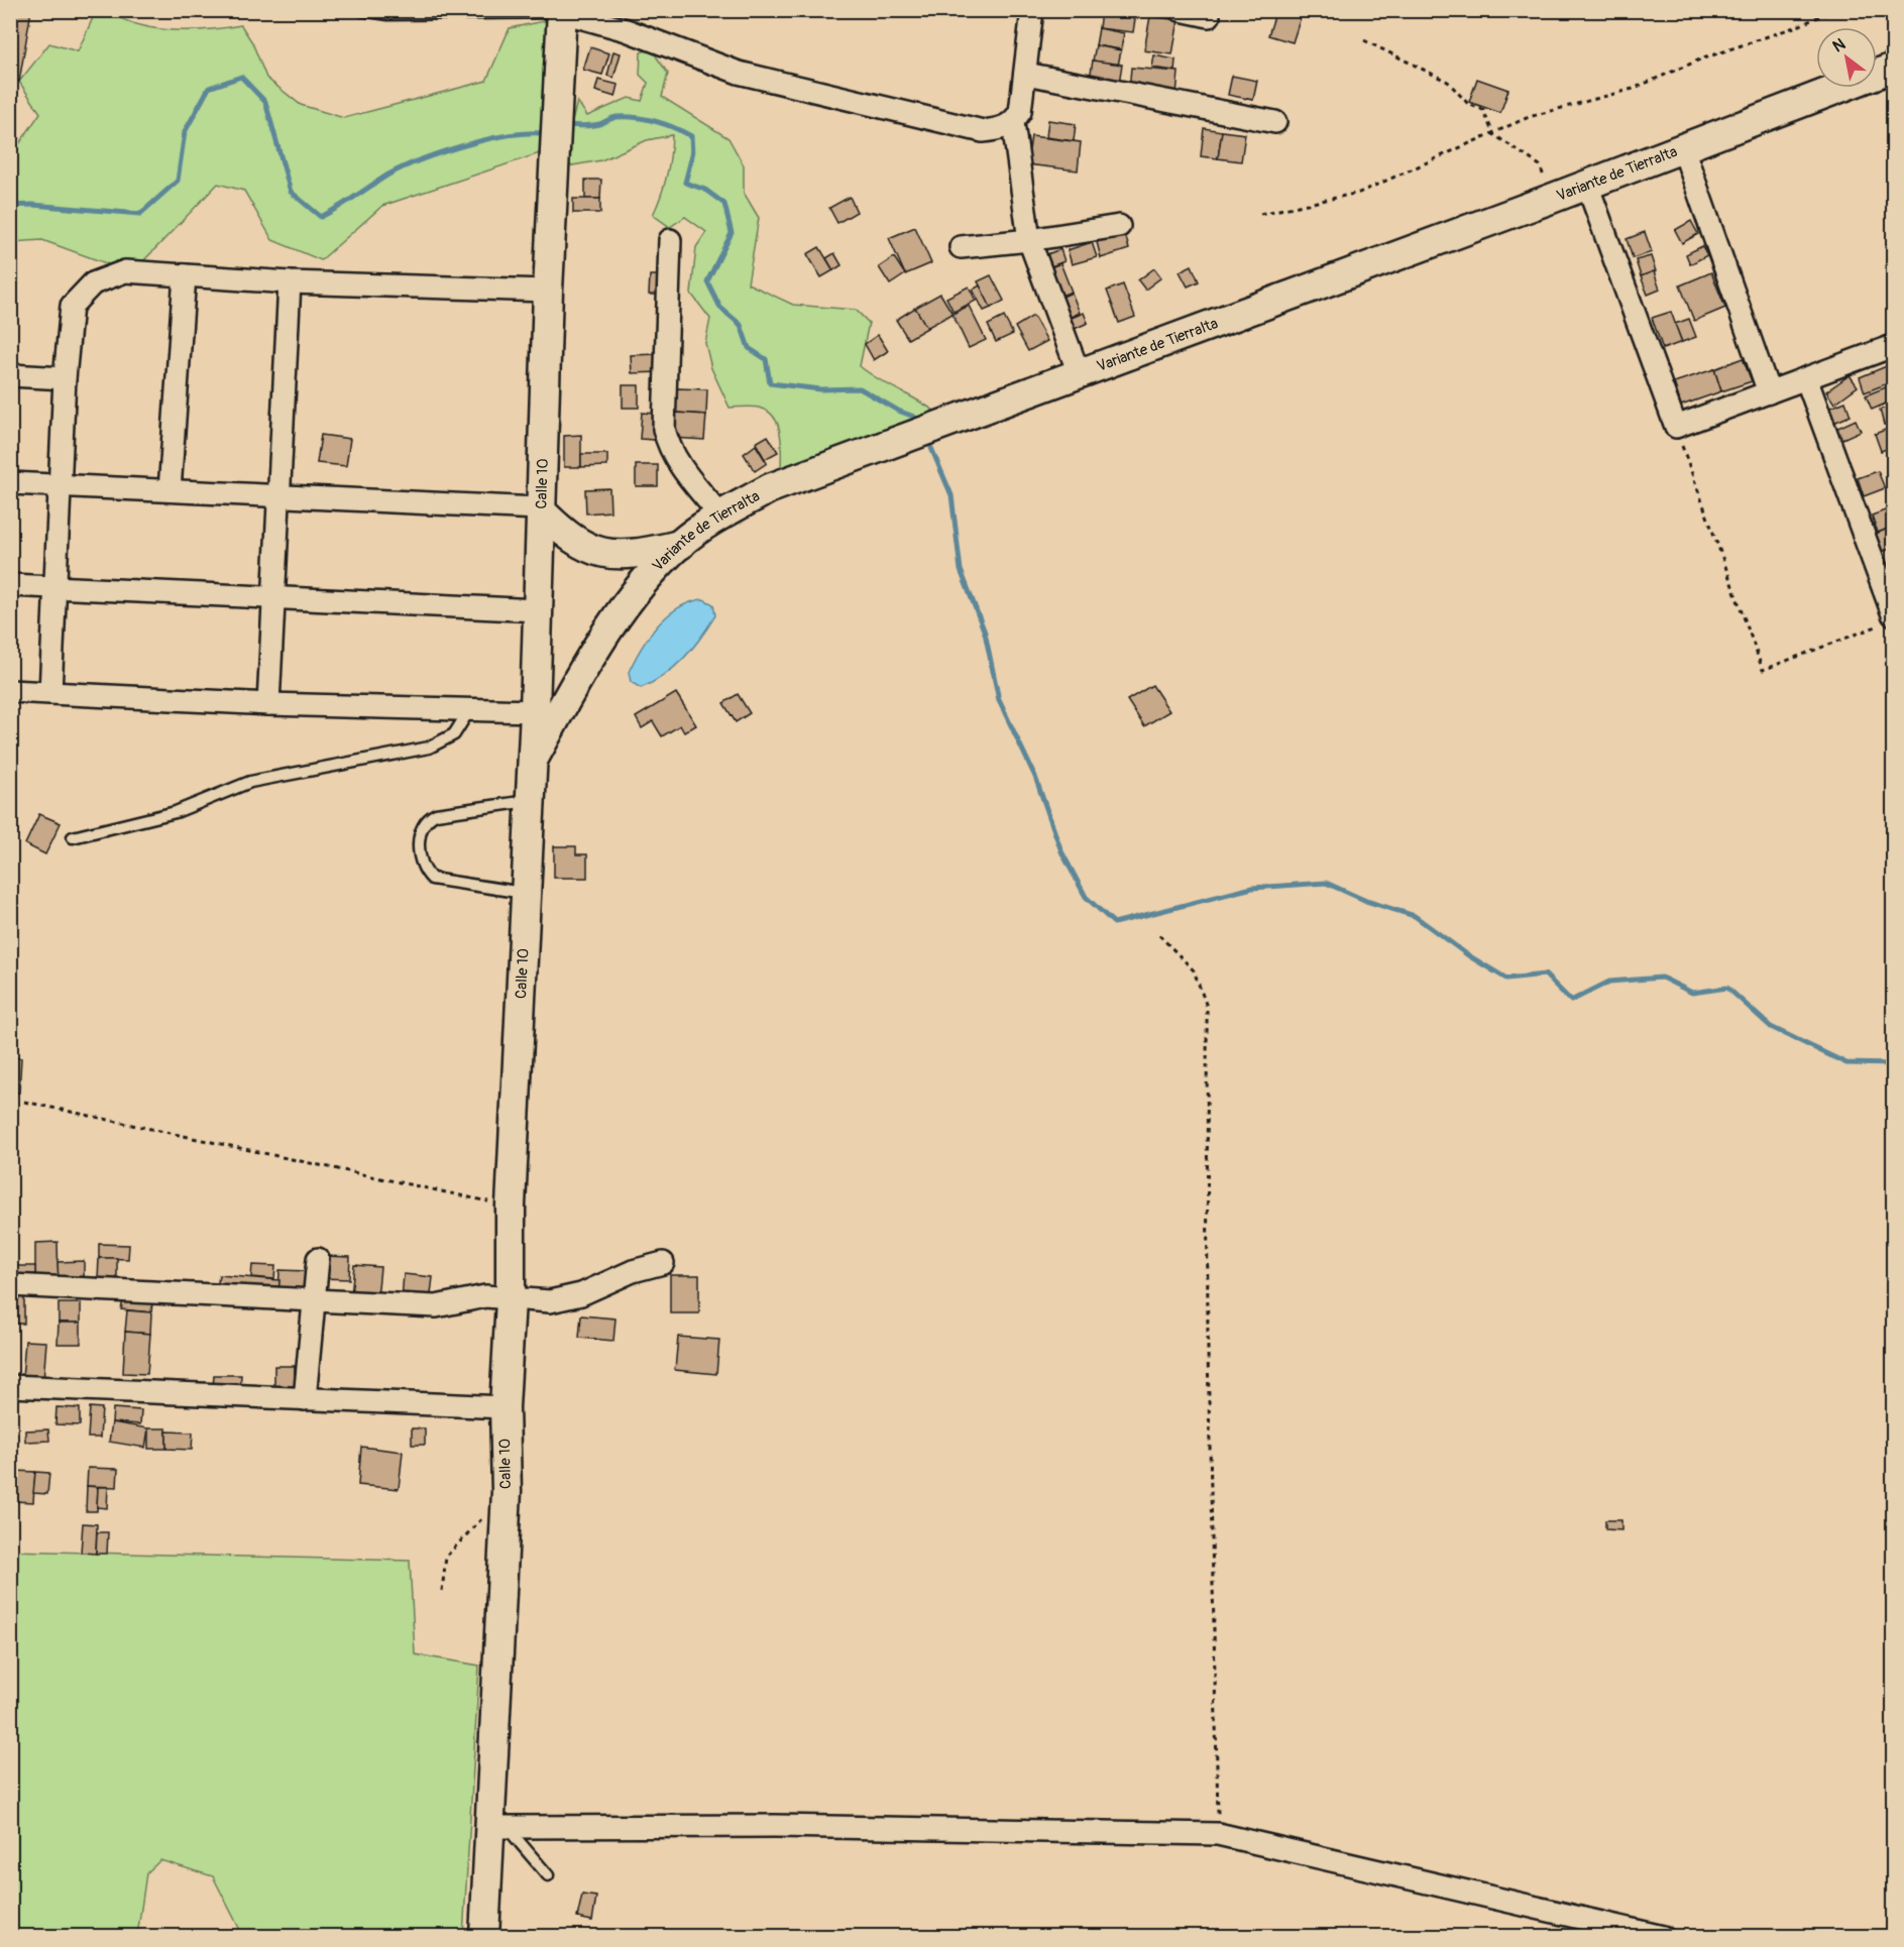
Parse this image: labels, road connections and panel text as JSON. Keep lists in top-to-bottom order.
{
  "streets": {
    "main road": ["Variante de Tierralta", "Calle 10"]
  },
  "crossings": [
    ["Variante de Tierralta", "Calle 10"]
  ],
  "north": "top left"
}
